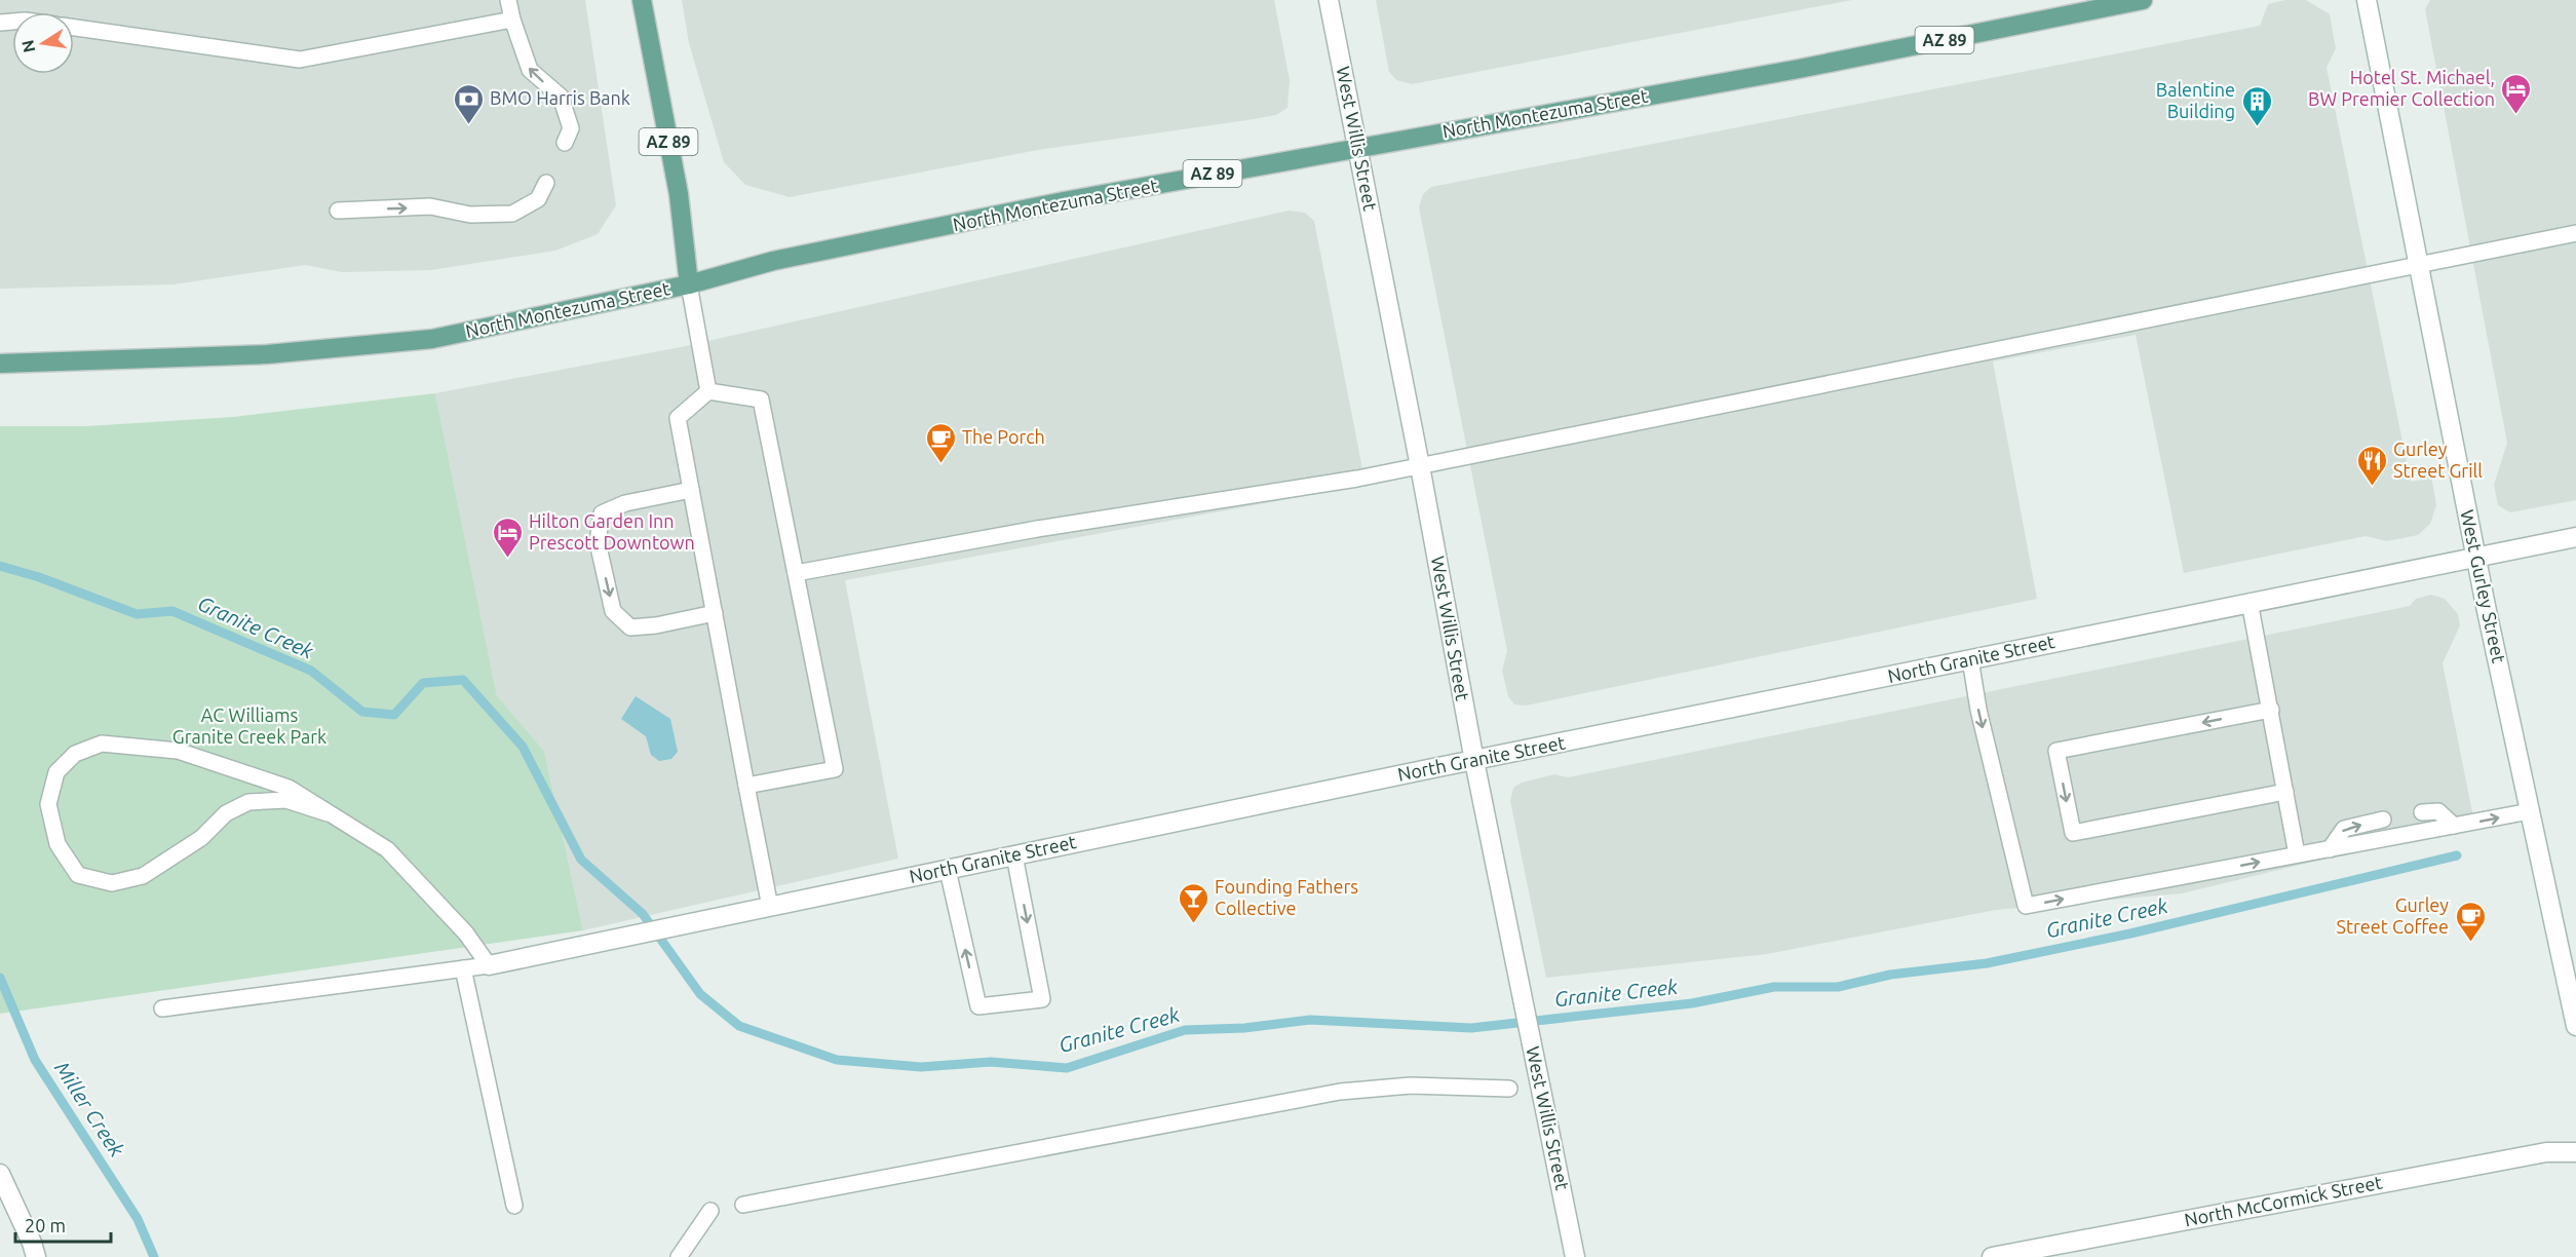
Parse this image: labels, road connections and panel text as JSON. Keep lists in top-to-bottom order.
{
  "streets": {
    "main road": ["AZ 89", "North Montezuma Street"],
    "street": [
      "West Willis Street",
      "West Gurley Street",
      "North Granite Street",
      "North McCormick Street"
    ]
  },
  "crossings": [
    ["AZ 89", "North Montezuma Street"],
    ["North Montezuma Street", "West Willis Street"],
    ["West Willis Street", "North Granite Street"],
    ["West Gurley Street", "North Granite Street"]
  ],
  "water": ["Granite Creek", "Miller Creek"],
  "parks": ["AC Williams Granite Creek Park"],
  "places": {
    "hotel": ["Hotel St. Michael, BW Premier Collection", "Hilton Garden Inn Prescott Downtown"],
    "bank": ["BMO Harris Bank"],
    "building": ["Balentine Building"],
    "cafe": ["The Porch", "Gurley Street Coffee"],
    "restaurant": ["Gurley Street Grill"],
    "bar": ["Founding Fathers Collective"]
  },
  "scale_bar": "20 m",
  "north": "left"
}
